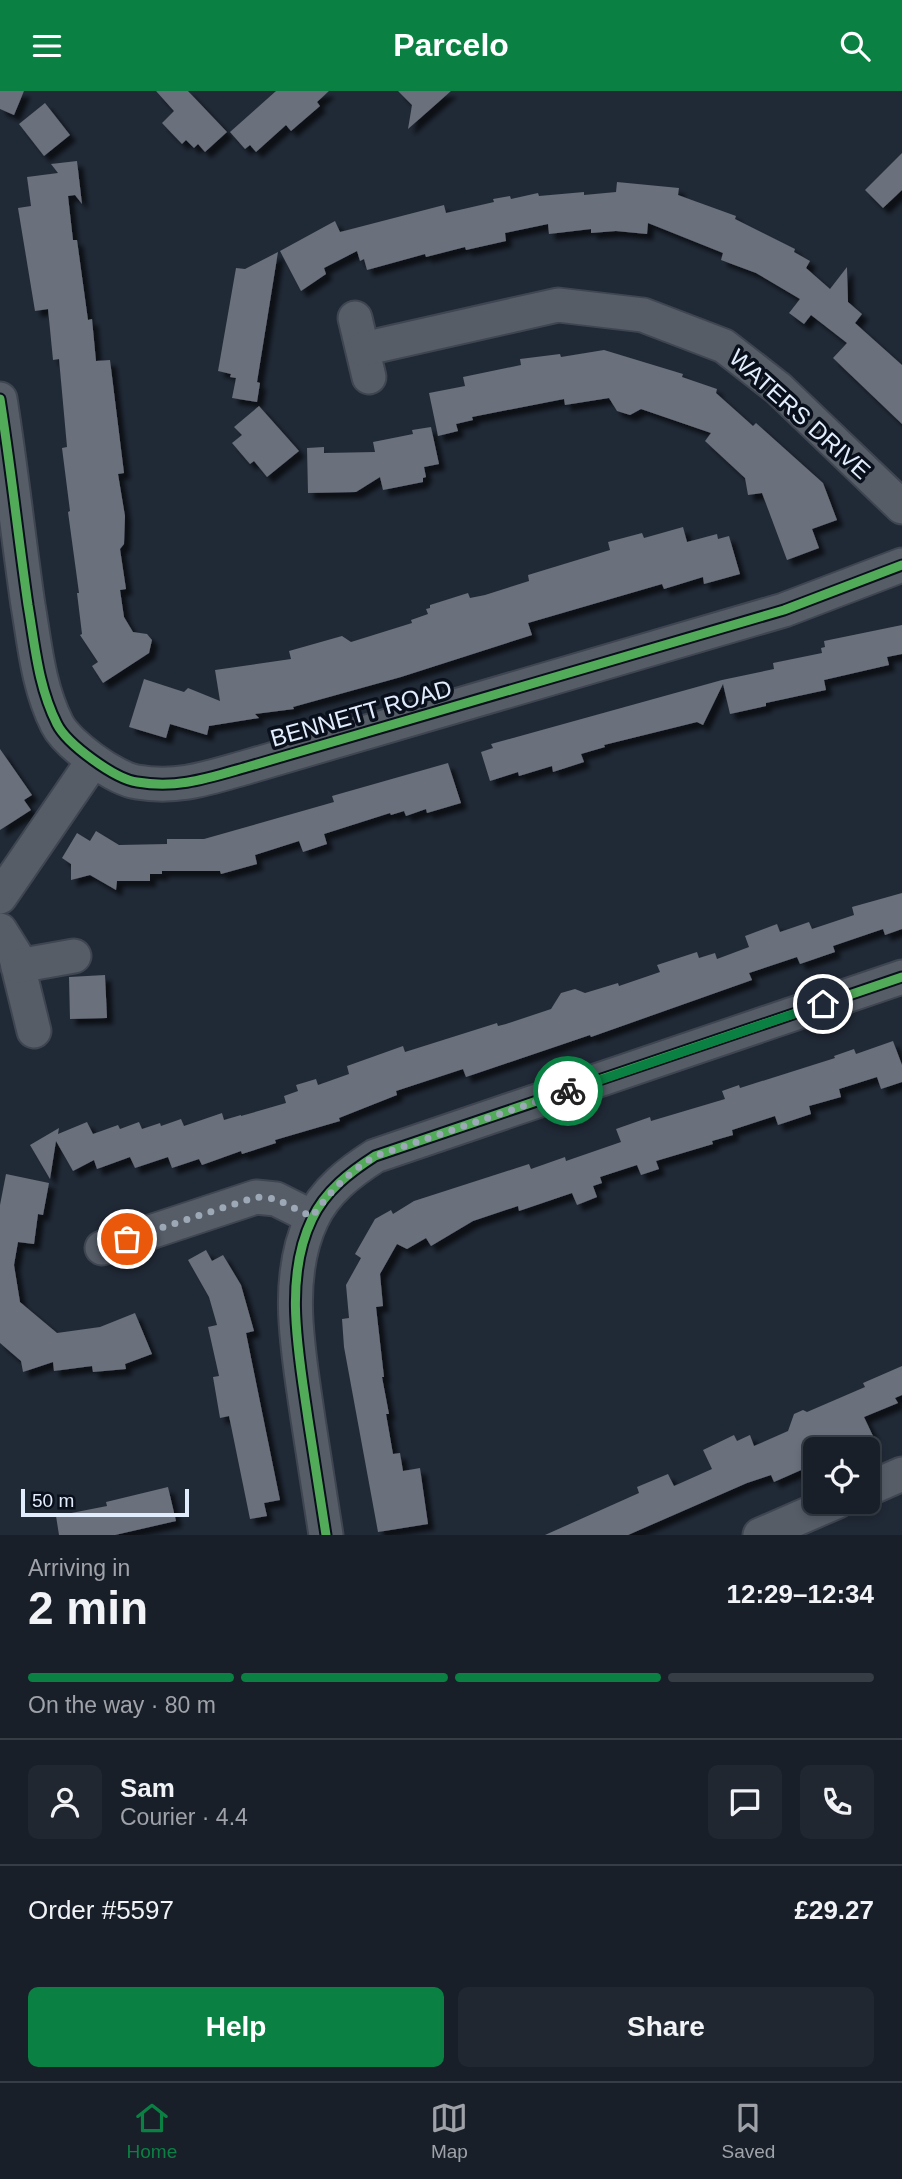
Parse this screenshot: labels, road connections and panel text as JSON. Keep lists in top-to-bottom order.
{
  "streets": {
    "street": ["WATERS DRIVE", "BENNETT ROAD"]
  },
  "scale_bar": "50 m",
  "page": {
    "header": "Parcelo",
    "scale": "50 m",
    "heading": ["2 min", "Arriving in", "12:29–12:34"],
    "panel": [
      "Sam",
      "Courier · 4.4",
      "Order #5597",
      "£29.27"
    ],
    "bar": "On the way · 80 m",
    "buttons": ["Help", "Share"],
    "tabs": ["Home", "Map", "Saved"]
  }
}
